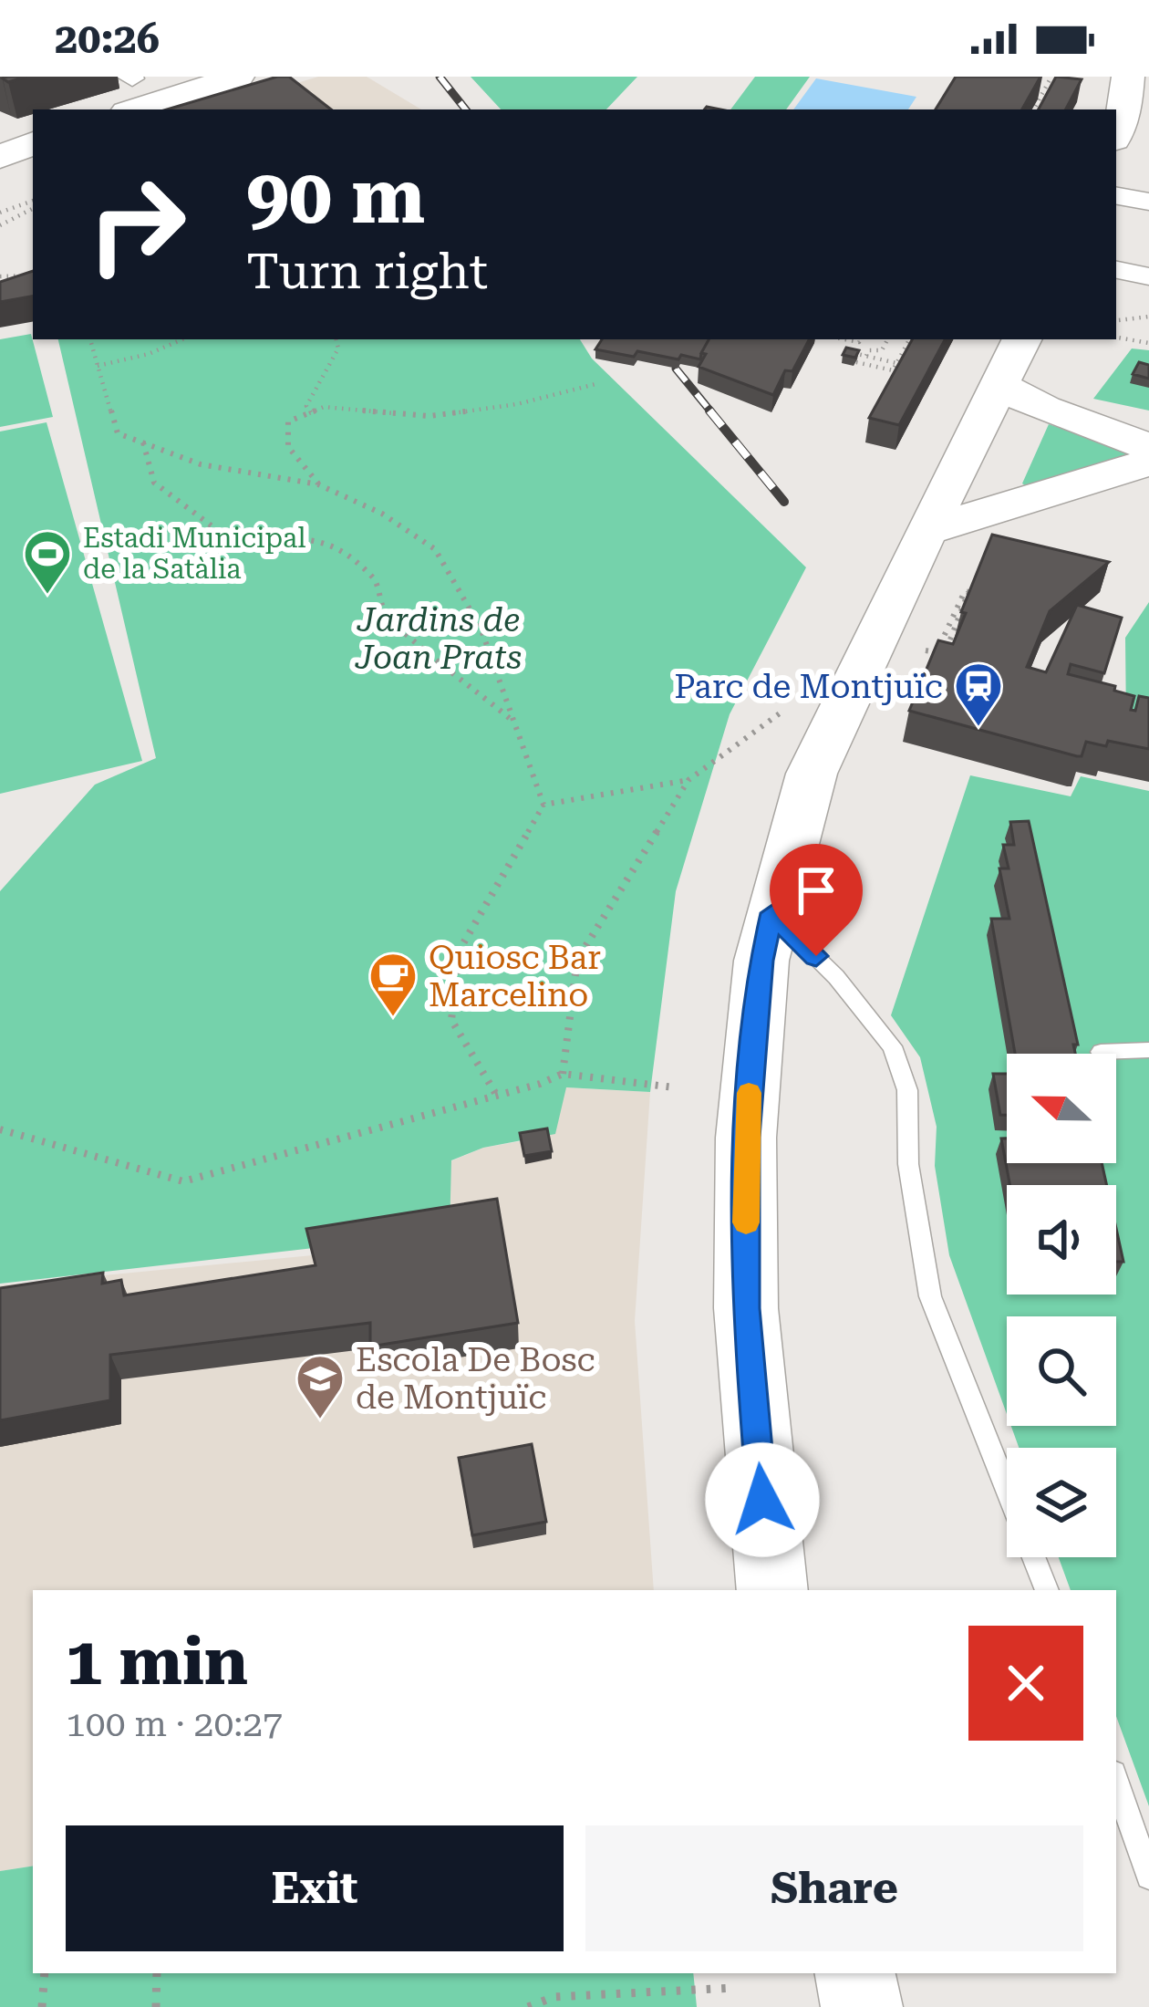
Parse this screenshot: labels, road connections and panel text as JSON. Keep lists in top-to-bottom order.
{
  "parks": ["Jardins de Joan Prats"],
  "places": {
    "sports": ["Estadi Municipal de la Satàlia"],
    "station": ["Parc de Montjuïc"],
    "cafe": ["Quiosc Bar Marcelino"],
    "school or university": ["Escola De Bosc de Montjuïc"]
  },
  "north": "left",
  "page": {
    "status": "20:26",
    "turn": ["90 m", "Turn right"],
    "heading": ["1 min", "100 m · 20:27"],
    "buttons": ["Exit", "Share"]
  }
}
